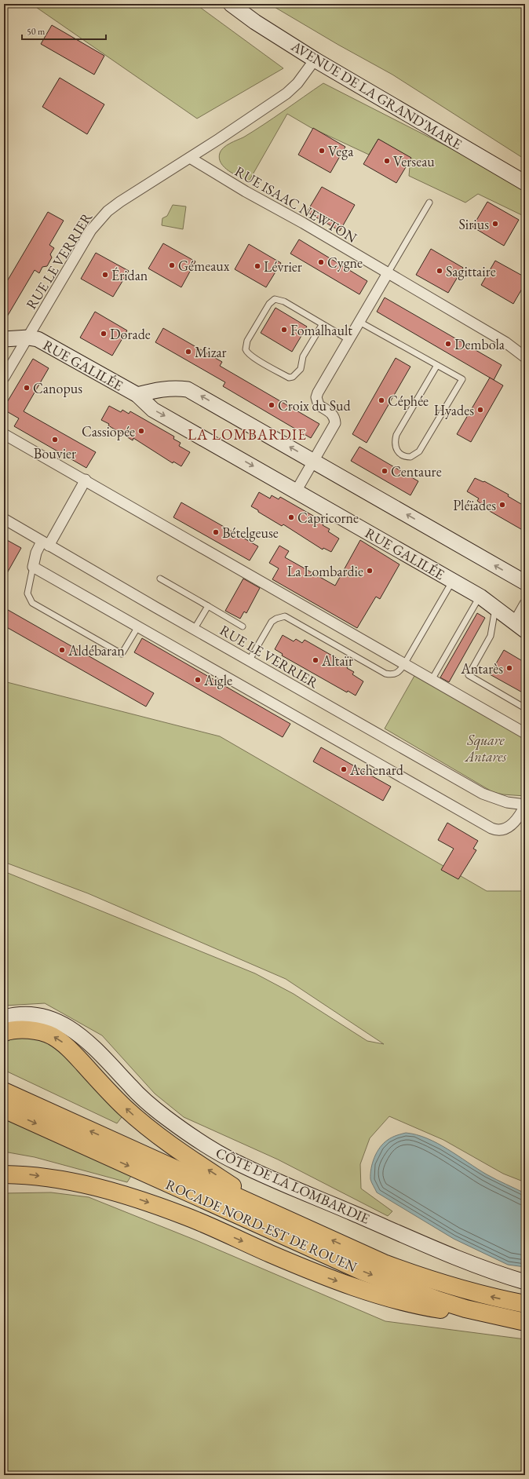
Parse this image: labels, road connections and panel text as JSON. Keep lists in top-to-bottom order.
{
  "streets": {
    "highway": ["ROCADE NORD-EST DE ROUEN"],
    "street": [
      "AVENUE DE LA GRAND'MARE",
      "RUE ISAAC NEWTON",
      "RUE LE VERRIER",
      "RUE GALILÉE",
      "CÔTE DE LA LOMBARDIE"
    ]
  },
  "crossings": [
    ["RUE ISAAC NEWTON", "RUE LE VERRIER"],
    ["RUE LE VERRIER", "RUE GALILÉE"]
  ],
  "districts": ["LA LOMBARDIE"],
  "parks": ["Square Antares"],
  "places": [
    "Vega",
    "Verseau",
    "Sirius",
    "Cygne",
    "Gémeaux",
    "Lévrier",
    "Sagittaire",
    "Éridan",
    "Fomalhault",
    "Dorade",
    "Dembola",
    "Mizar",
    "Canopus",
    "Céphée",
    "Croix du Sud",
    "Hyades",
    "Cassiopée",
    "Bouvier",
    "Centaure",
    "Pléïades",
    "Capricorne",
    "Bételgeuse",
    "La Lombardie",
    "Aldébaran",
    "Altaïr",
    "Antarès",
    "Aigle",
    "Achenard"
  ],
  "scale_bar": "50 m"
}
